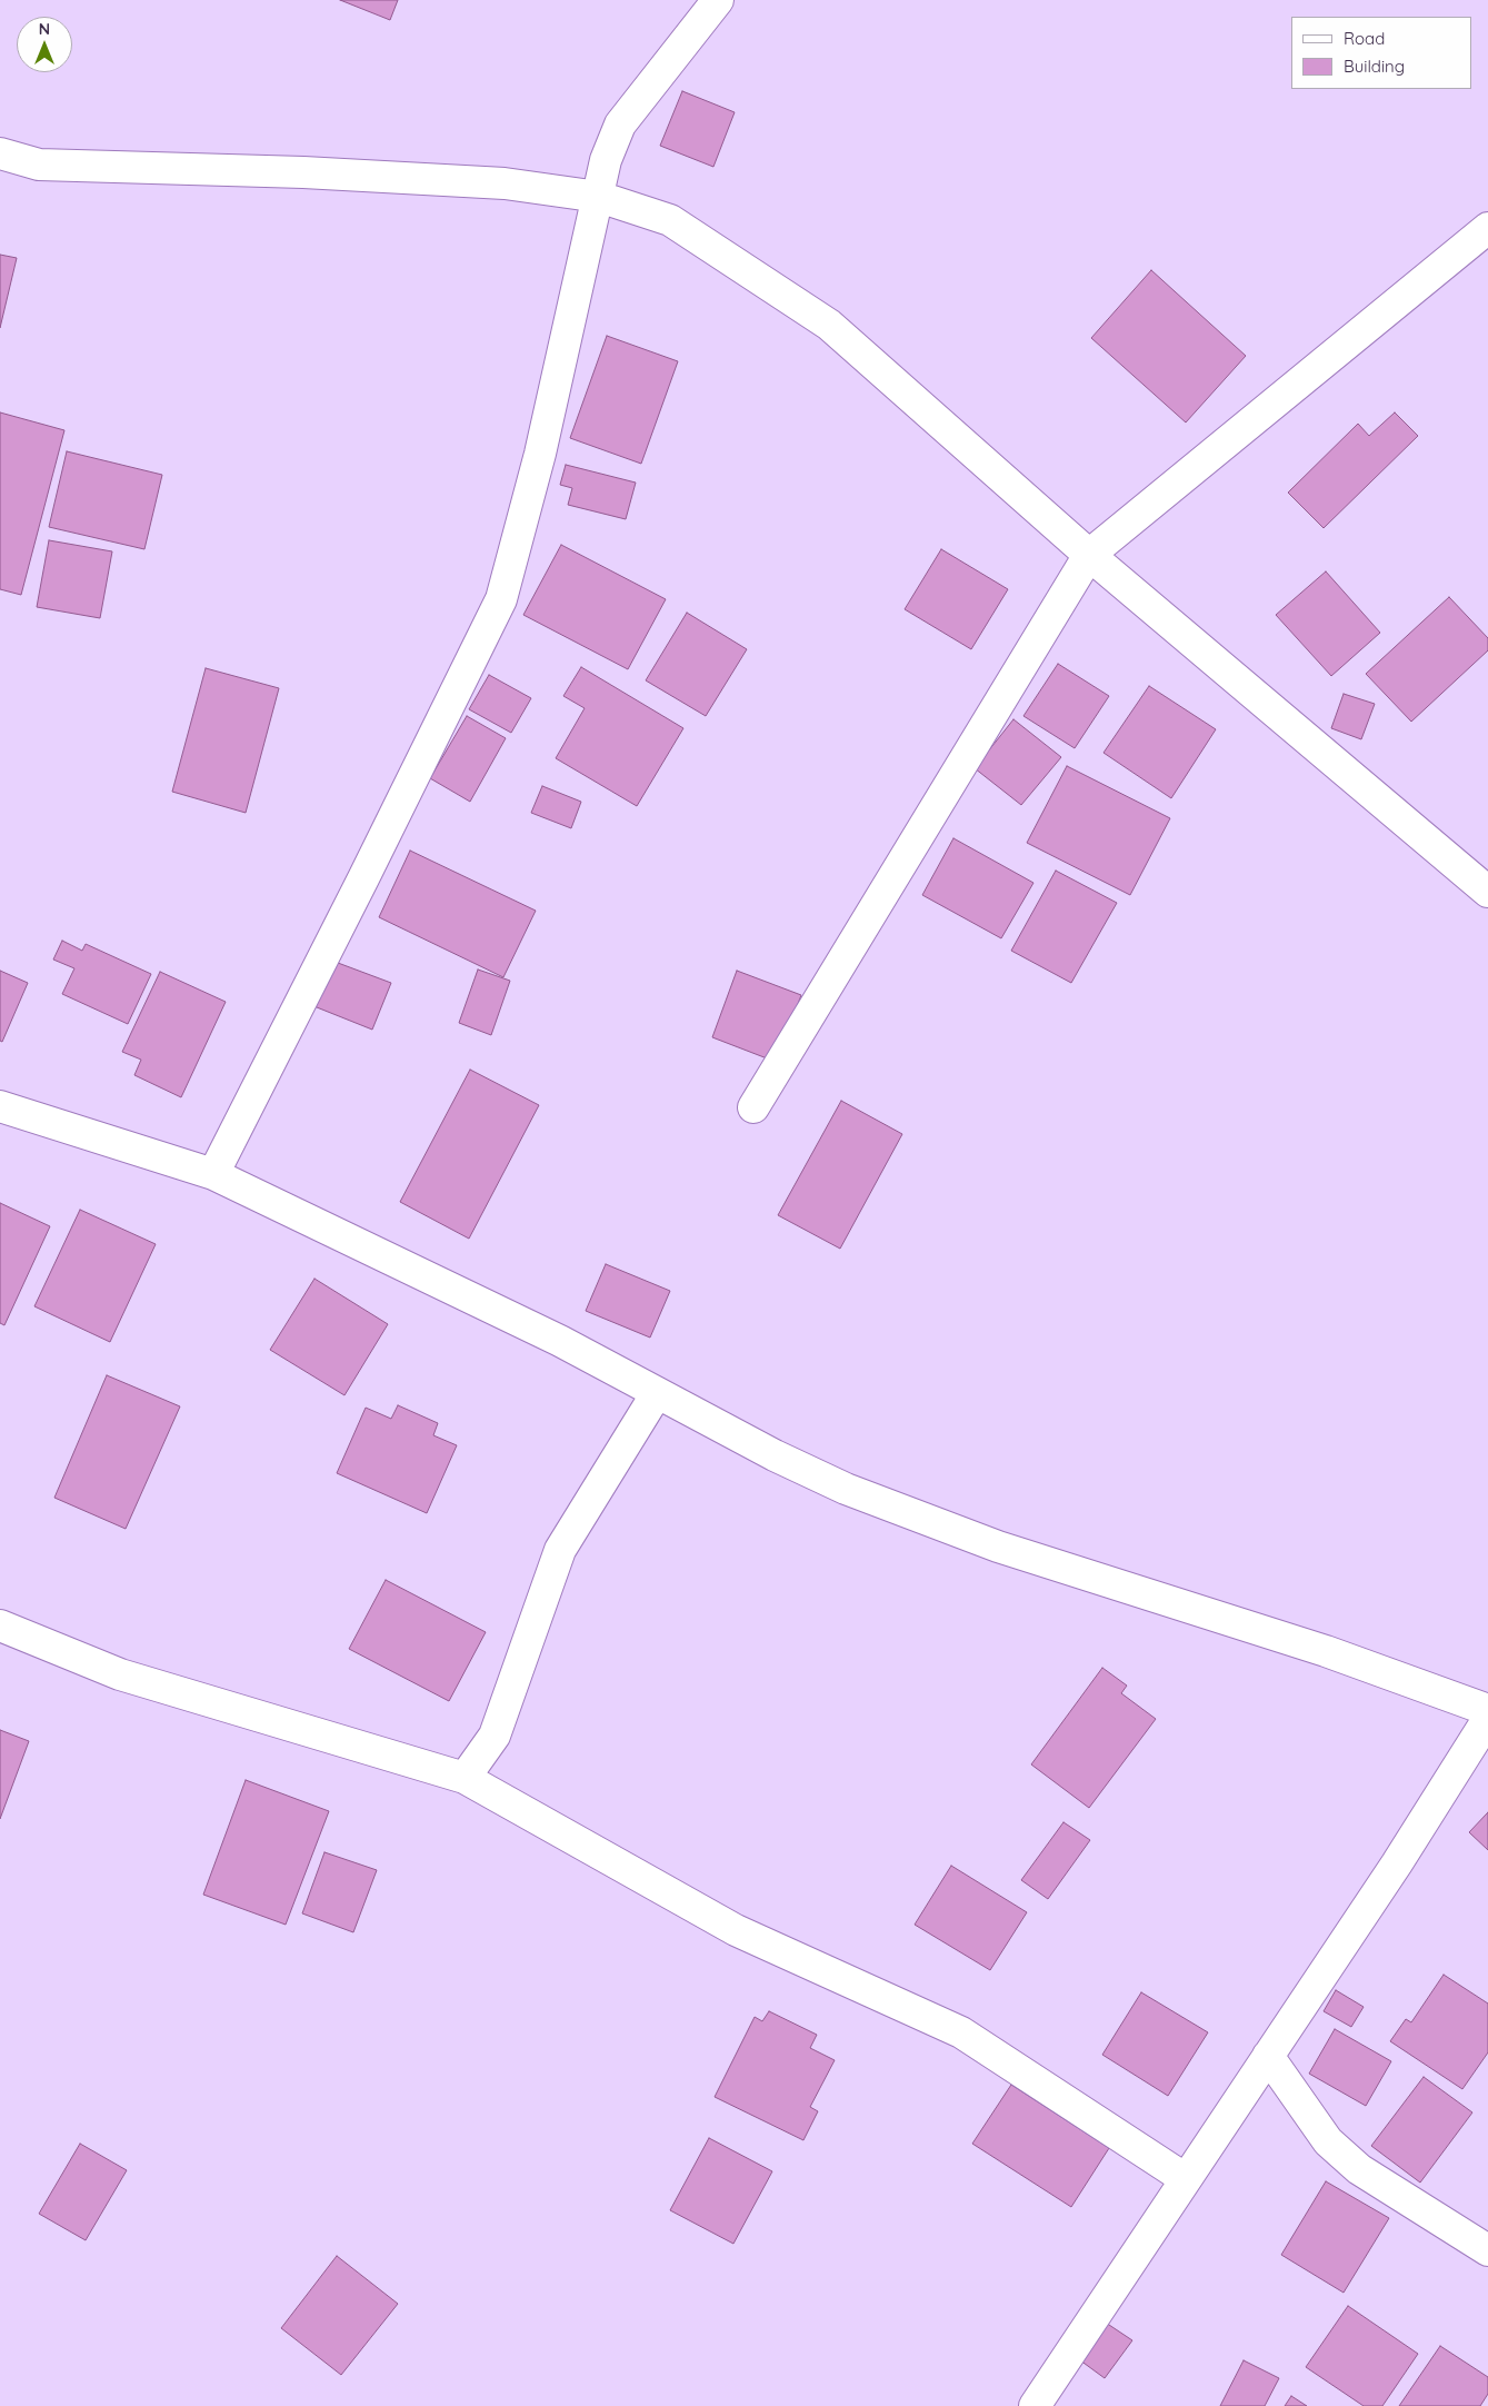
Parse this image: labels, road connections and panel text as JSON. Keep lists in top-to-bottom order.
{
  "legend": ["Road", "Building"],
  "north": "top"
}
